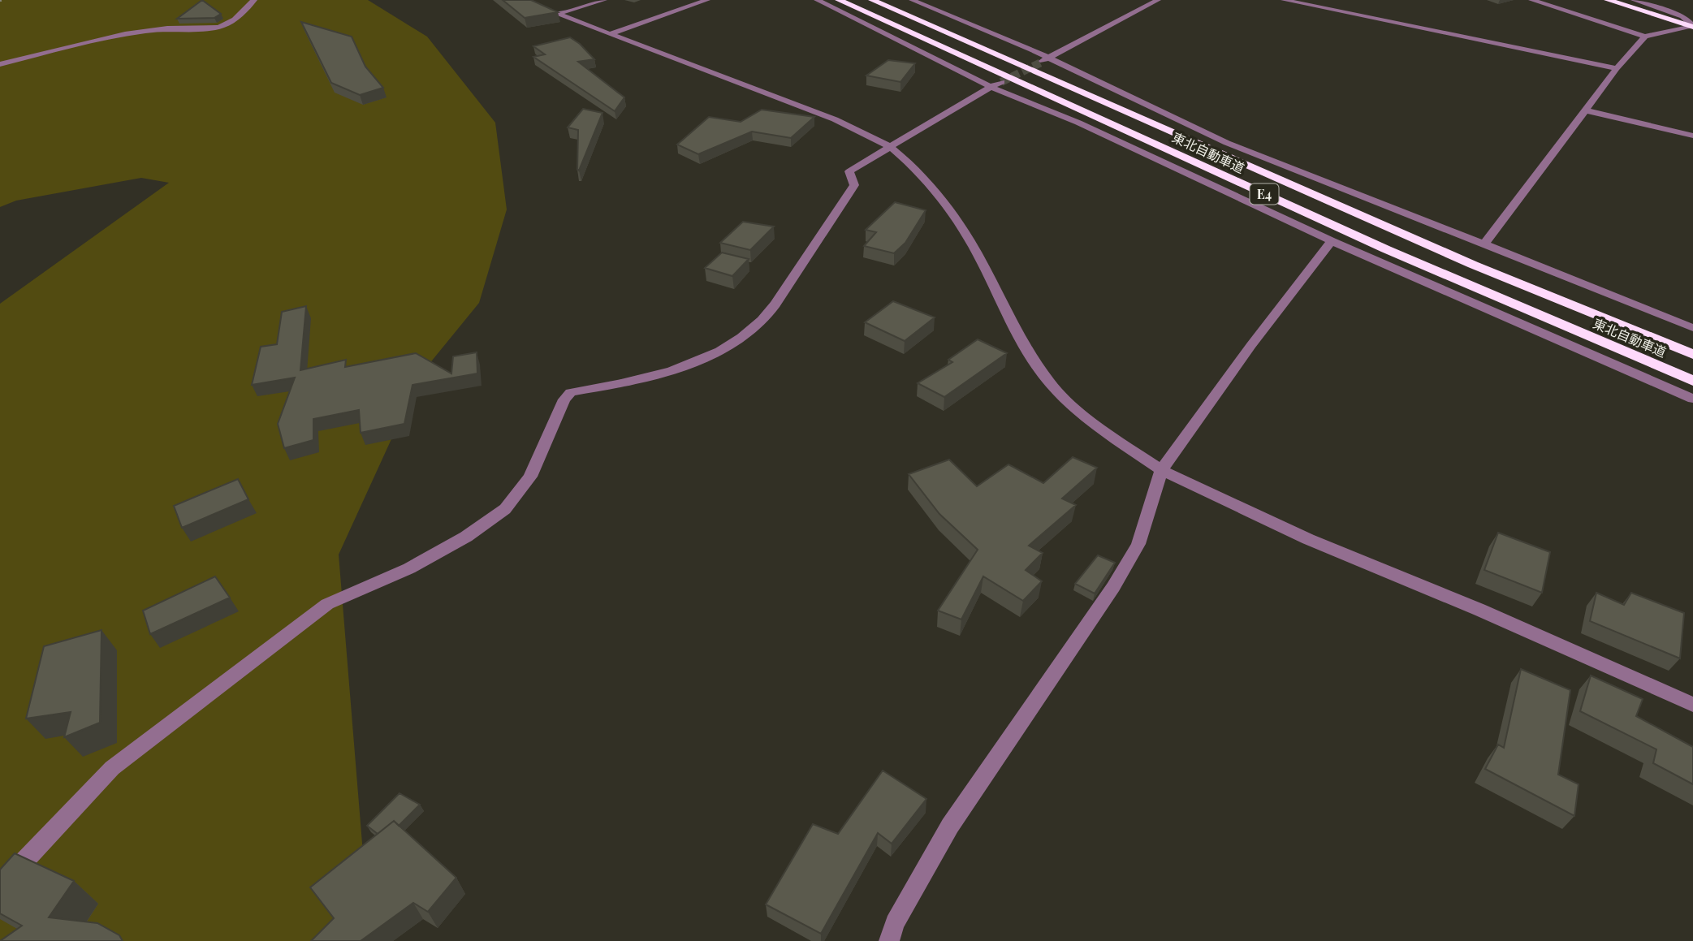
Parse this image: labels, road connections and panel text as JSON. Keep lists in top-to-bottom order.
{
  "streets": {
    "highway": ["東北自動車道", "E4"]
  }
}
